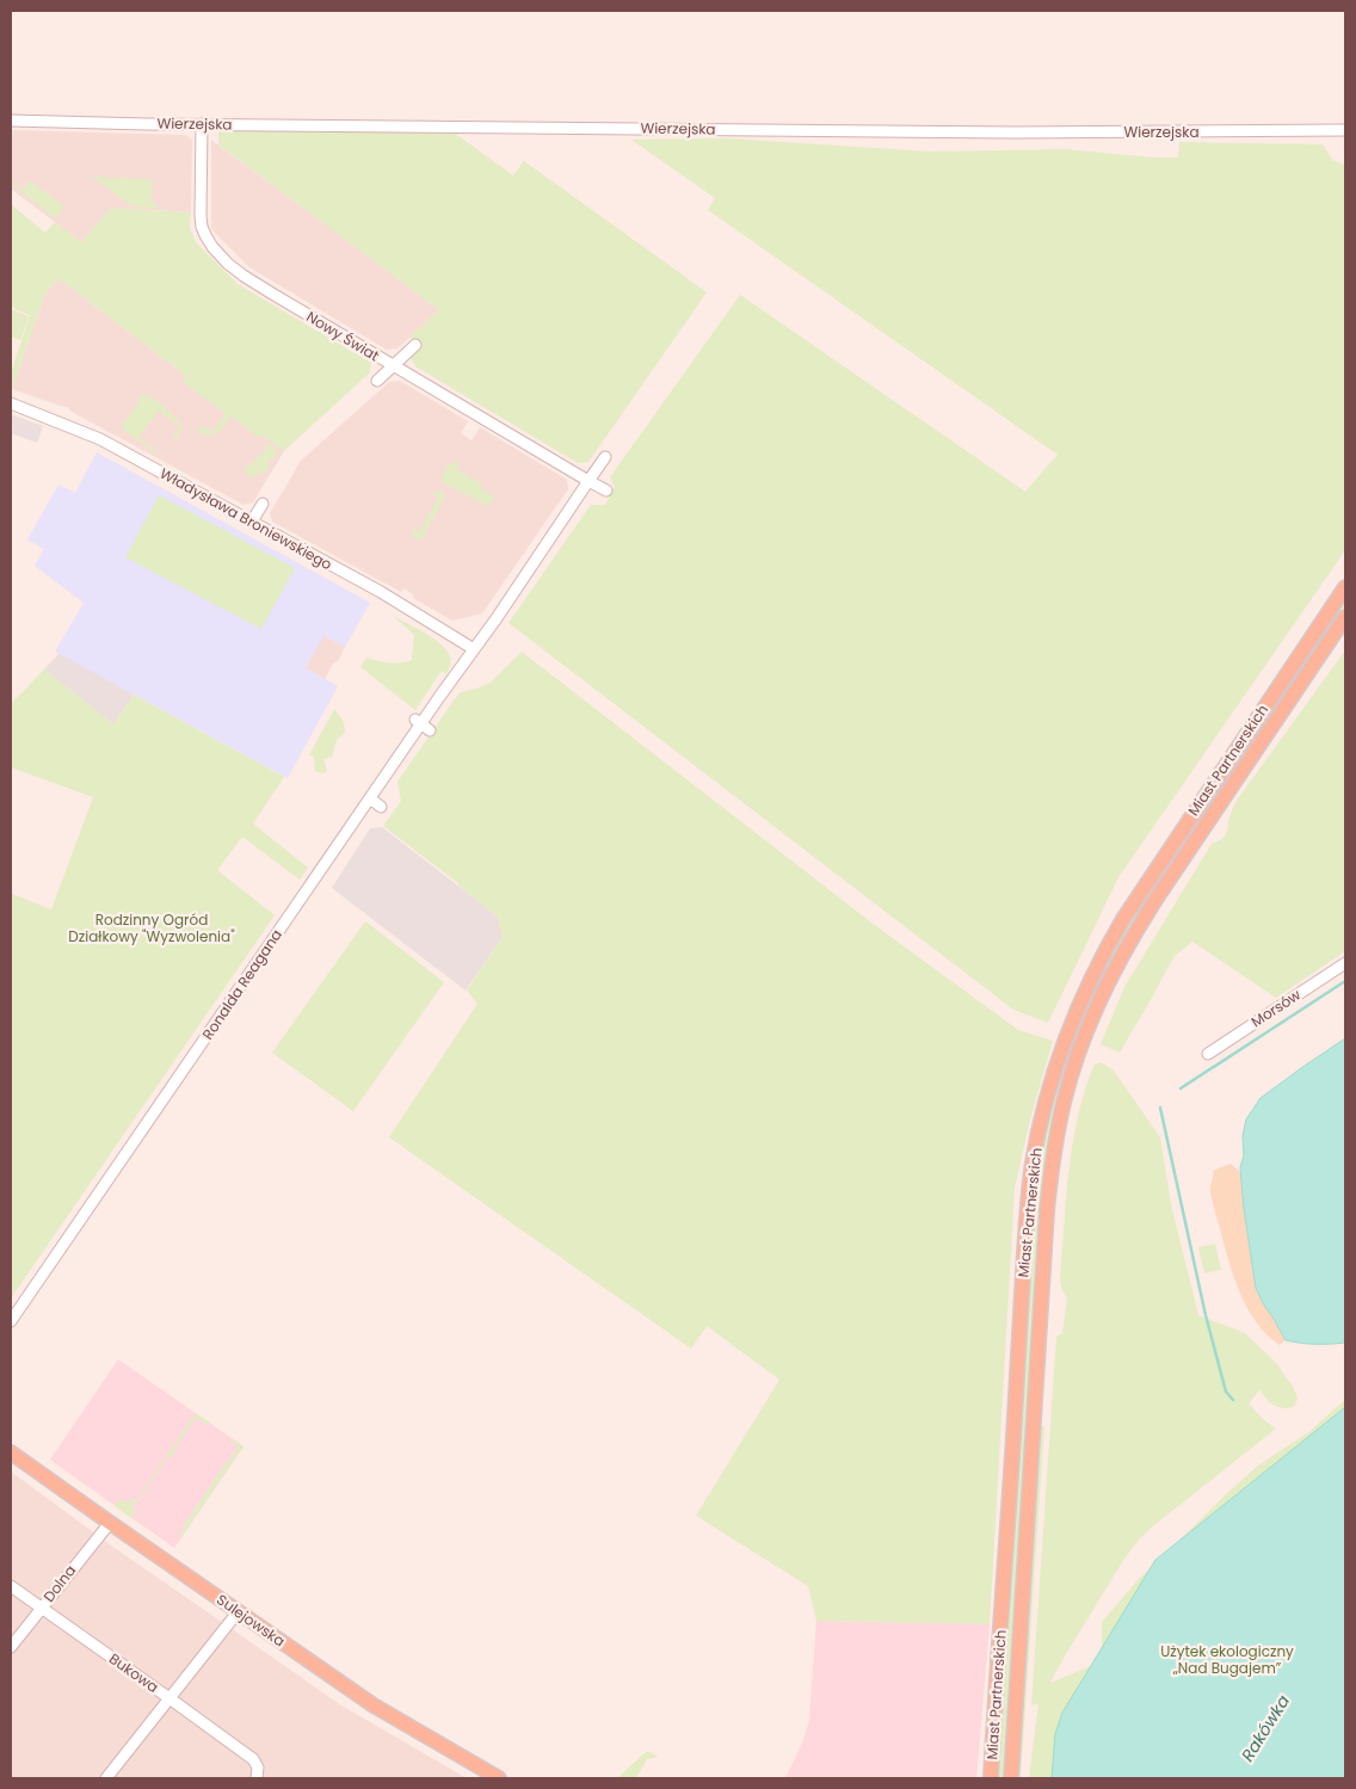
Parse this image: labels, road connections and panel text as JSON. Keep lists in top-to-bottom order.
{
  "streets": {
    "main road": ["Miast Partnerskich", "Sulejowska"],
    "street": [
      "Wierzejska",
      "Nowy Świat",
      "Władysława Broniewskiego",
      "Ronalda Reagana",
      "Morsów",
      "Dolna",
      "Bukowa"
    ]
  },
  "crossings": [
    ["Wierzejska", "Nowy Świat"],
    ["Władysława Broniewskiego", "Ronalda Reagana"],
    ["Dolna", "Sulejowska"],
    ["Dolna", "Bukowa"]
  ],
  "water": ["Rakówka"],
  "parks": ["Rodzinny Ogród Działkowy \"Wyzwolenia\"", "Użytek ekologiczny „Nad Bugajem”"]
}
